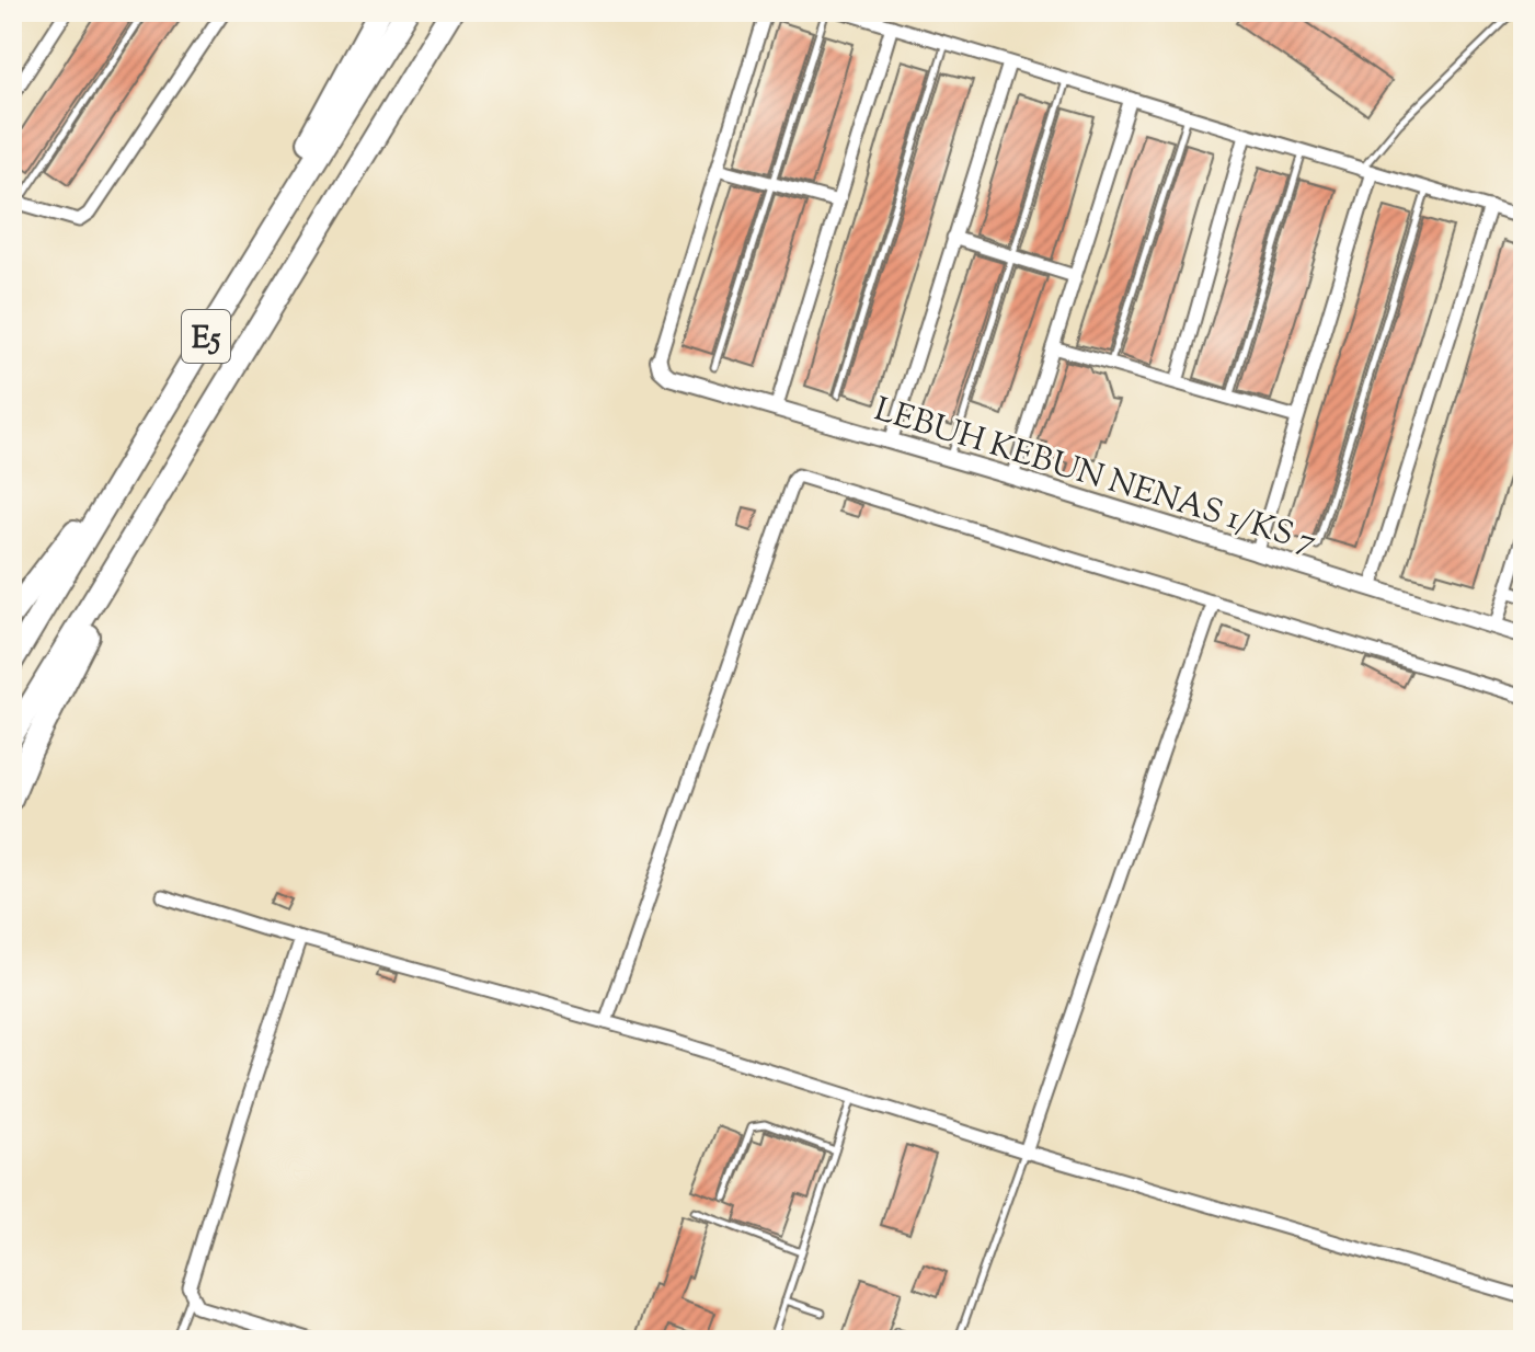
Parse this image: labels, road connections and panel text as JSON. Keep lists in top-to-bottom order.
{
  "streets": {
    "highway": ["E5"],
    "street": ["LEBUH KEBUN NENAS 1/KS 7"]
  }
}
